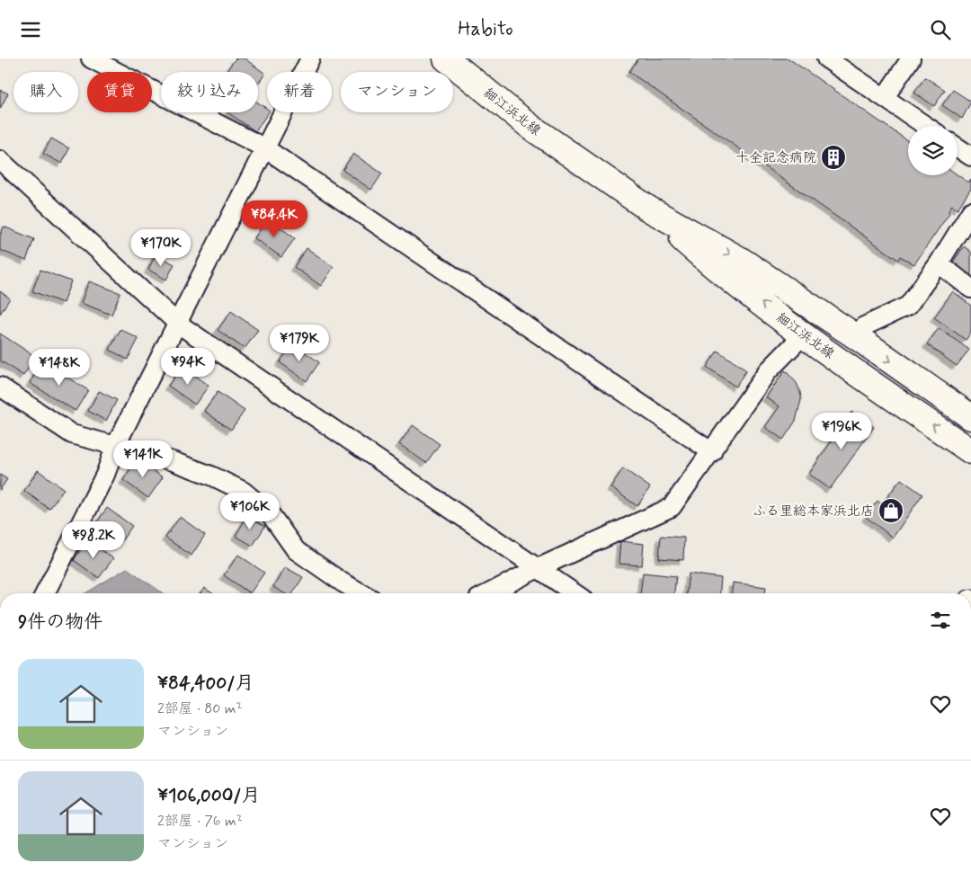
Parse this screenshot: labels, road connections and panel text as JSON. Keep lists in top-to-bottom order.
{
  "streets": {
    "main road": ["細江浜北線"]
  },
  "places": {
    "building": ["十全記念病院"],
    "shop": ["ふる里総本家浜北店"]
  },
  "page": {
    "header": "Habito",
    "chip": [
      "購入",
      "賃貸",
      "絞り込み",
      "新着",
      "マンション"
    ],
    "price": [
      "¥84.4K",
      "¥170K",
      "¥179K",
      "¥94K",
      "¥148K",
      "¥196K",
      "¥141K",
      "¥106K",
      "¥98.2K"
    ],
    "heading": "9件の物件",
    "list": [
      {
        "name": "¥84,400/月",
        "note": "2部屋 · 80 m² · マンション"
      },
      {
        "name": "¥106,000/月",
        "note": "2部屋 · 76 m² · マンション"
      }
    ]
  }
}
